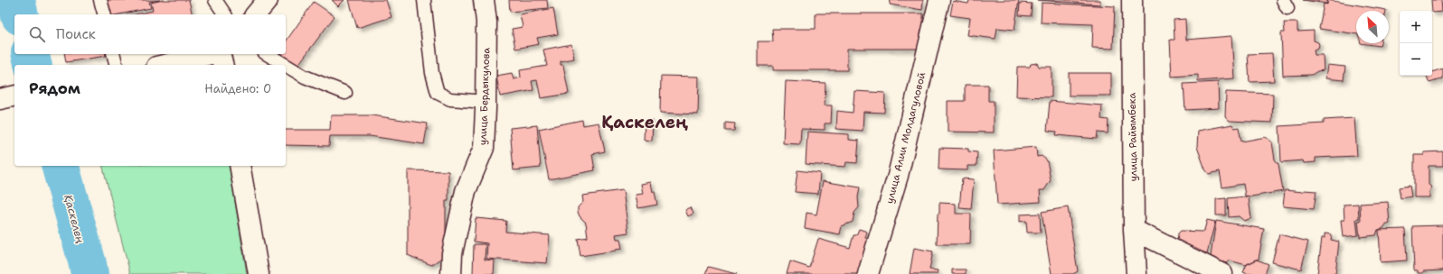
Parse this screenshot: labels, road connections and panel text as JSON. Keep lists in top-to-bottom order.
{
  "streets": {
    "street": ["улица Бердыкулова", "улица Райымбека", "улица Алии Молдагуловой"]
  },
  "districts": ["Қаскелең"],
  "water": ["Қаскелең"],
  "north": "top left",
  "page": {
    "map_buttons": ["+", "−"],
    "search": "Поиск",
    "heading": ["Рядом", "Найдено: 0"]
  }
}
